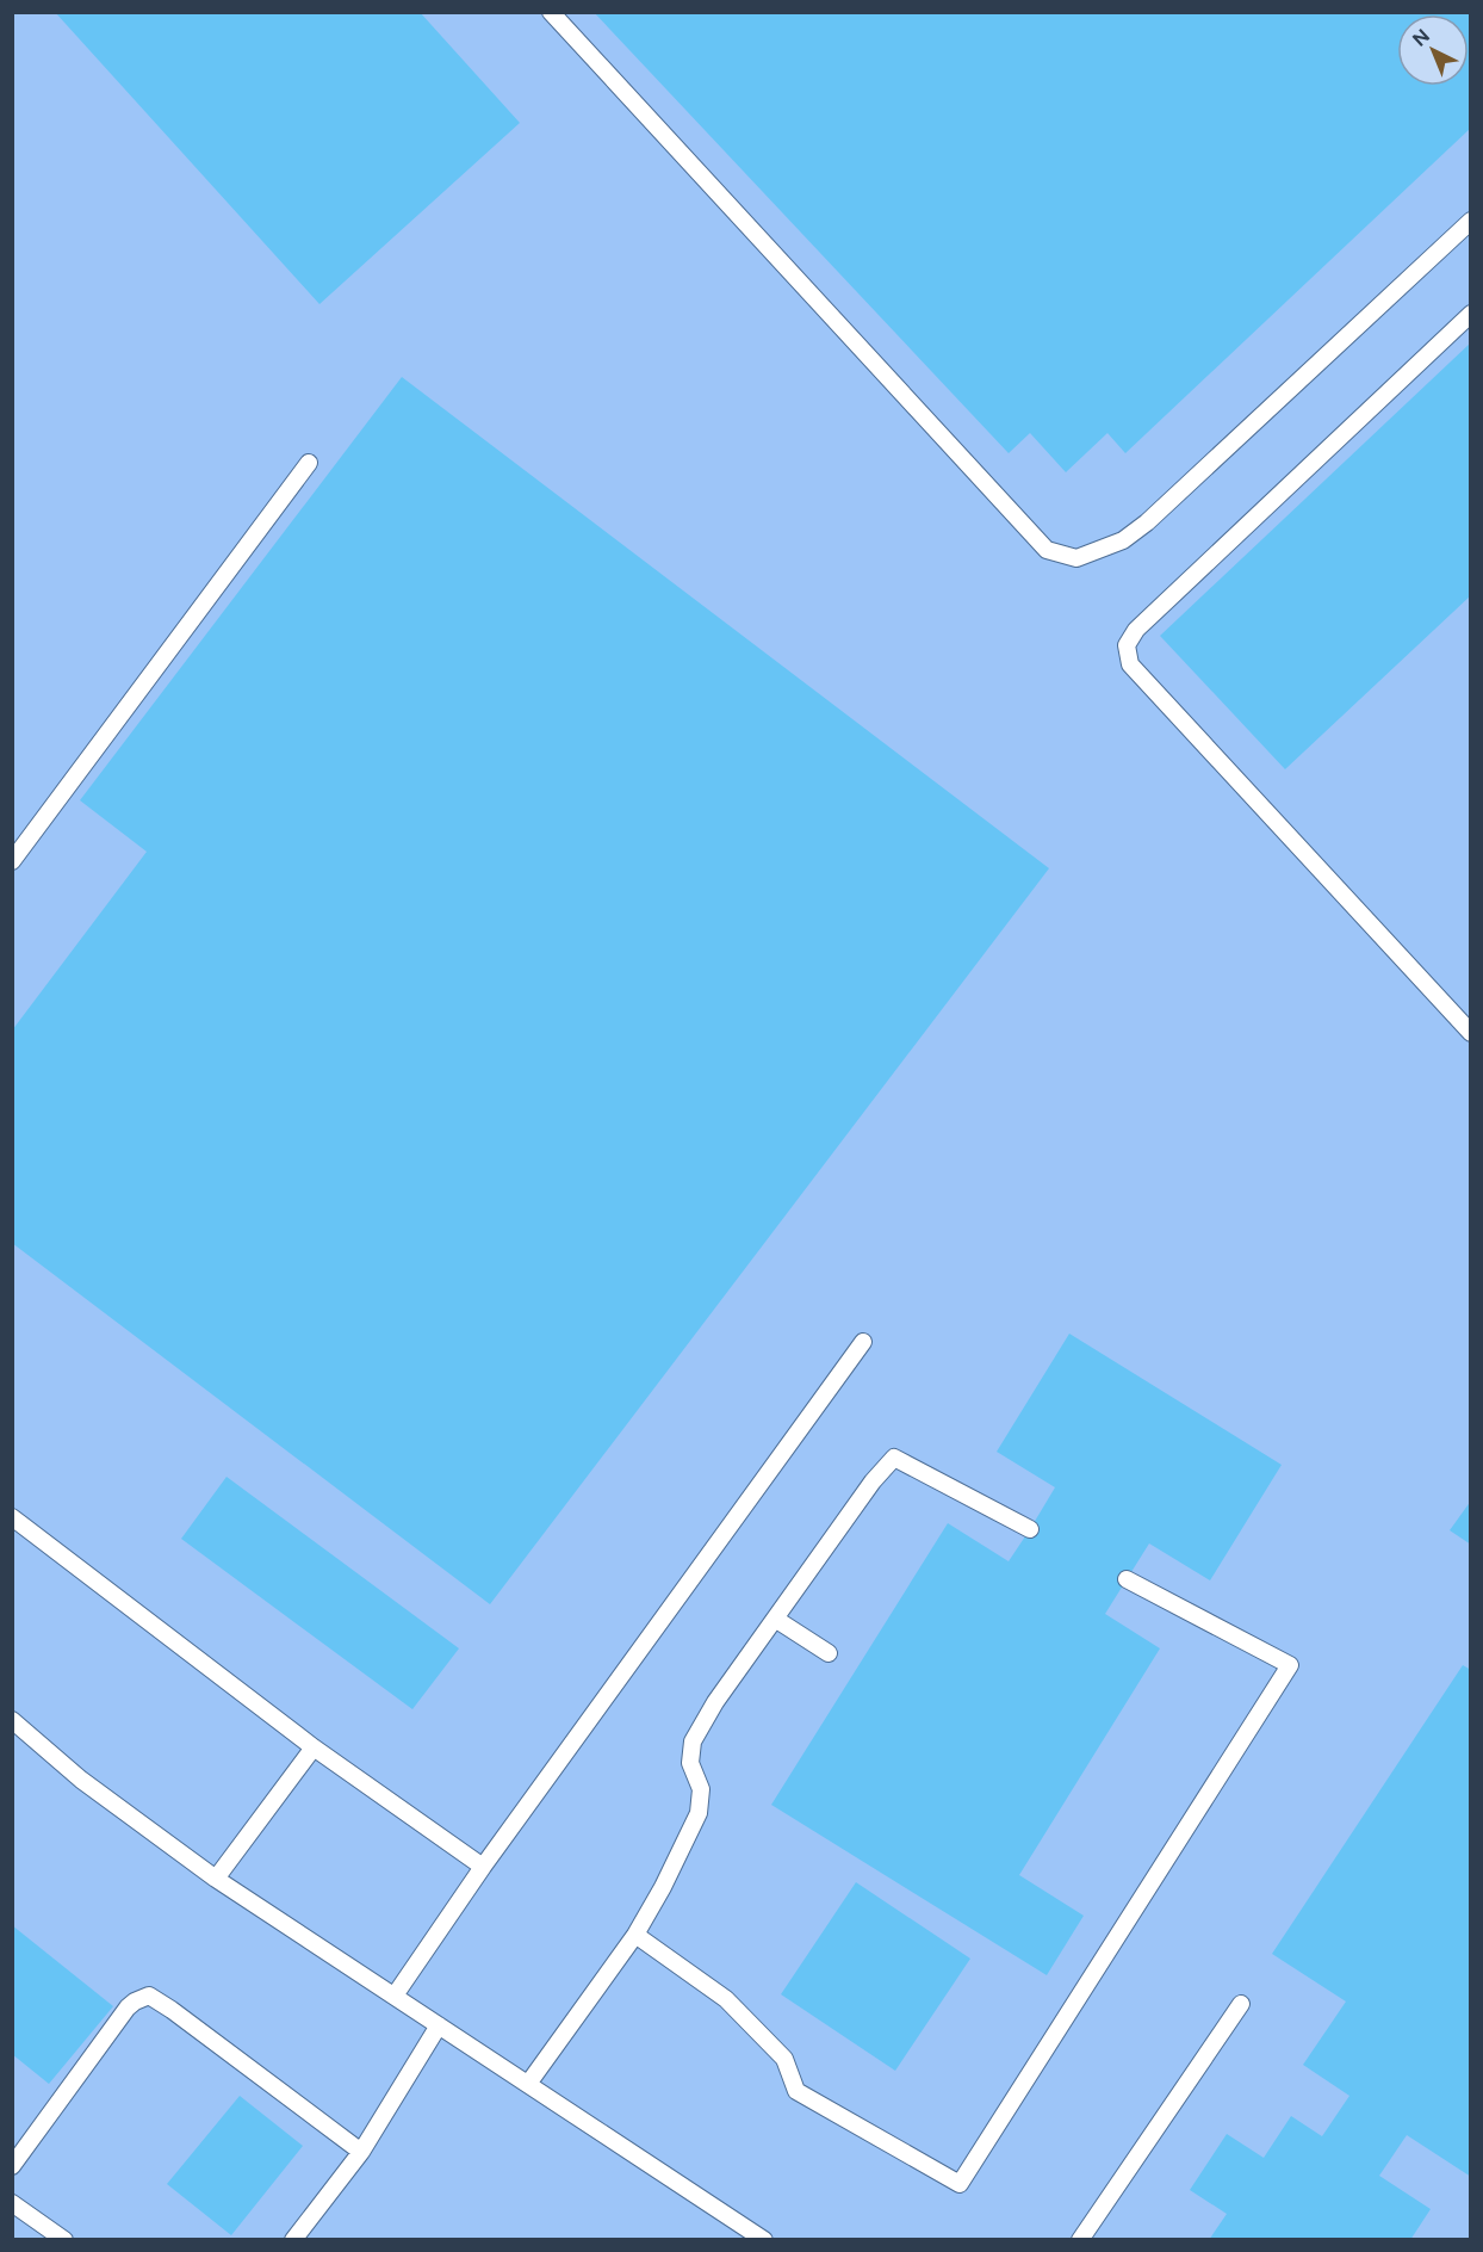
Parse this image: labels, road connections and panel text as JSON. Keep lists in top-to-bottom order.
{
  "north": "top left"
}
